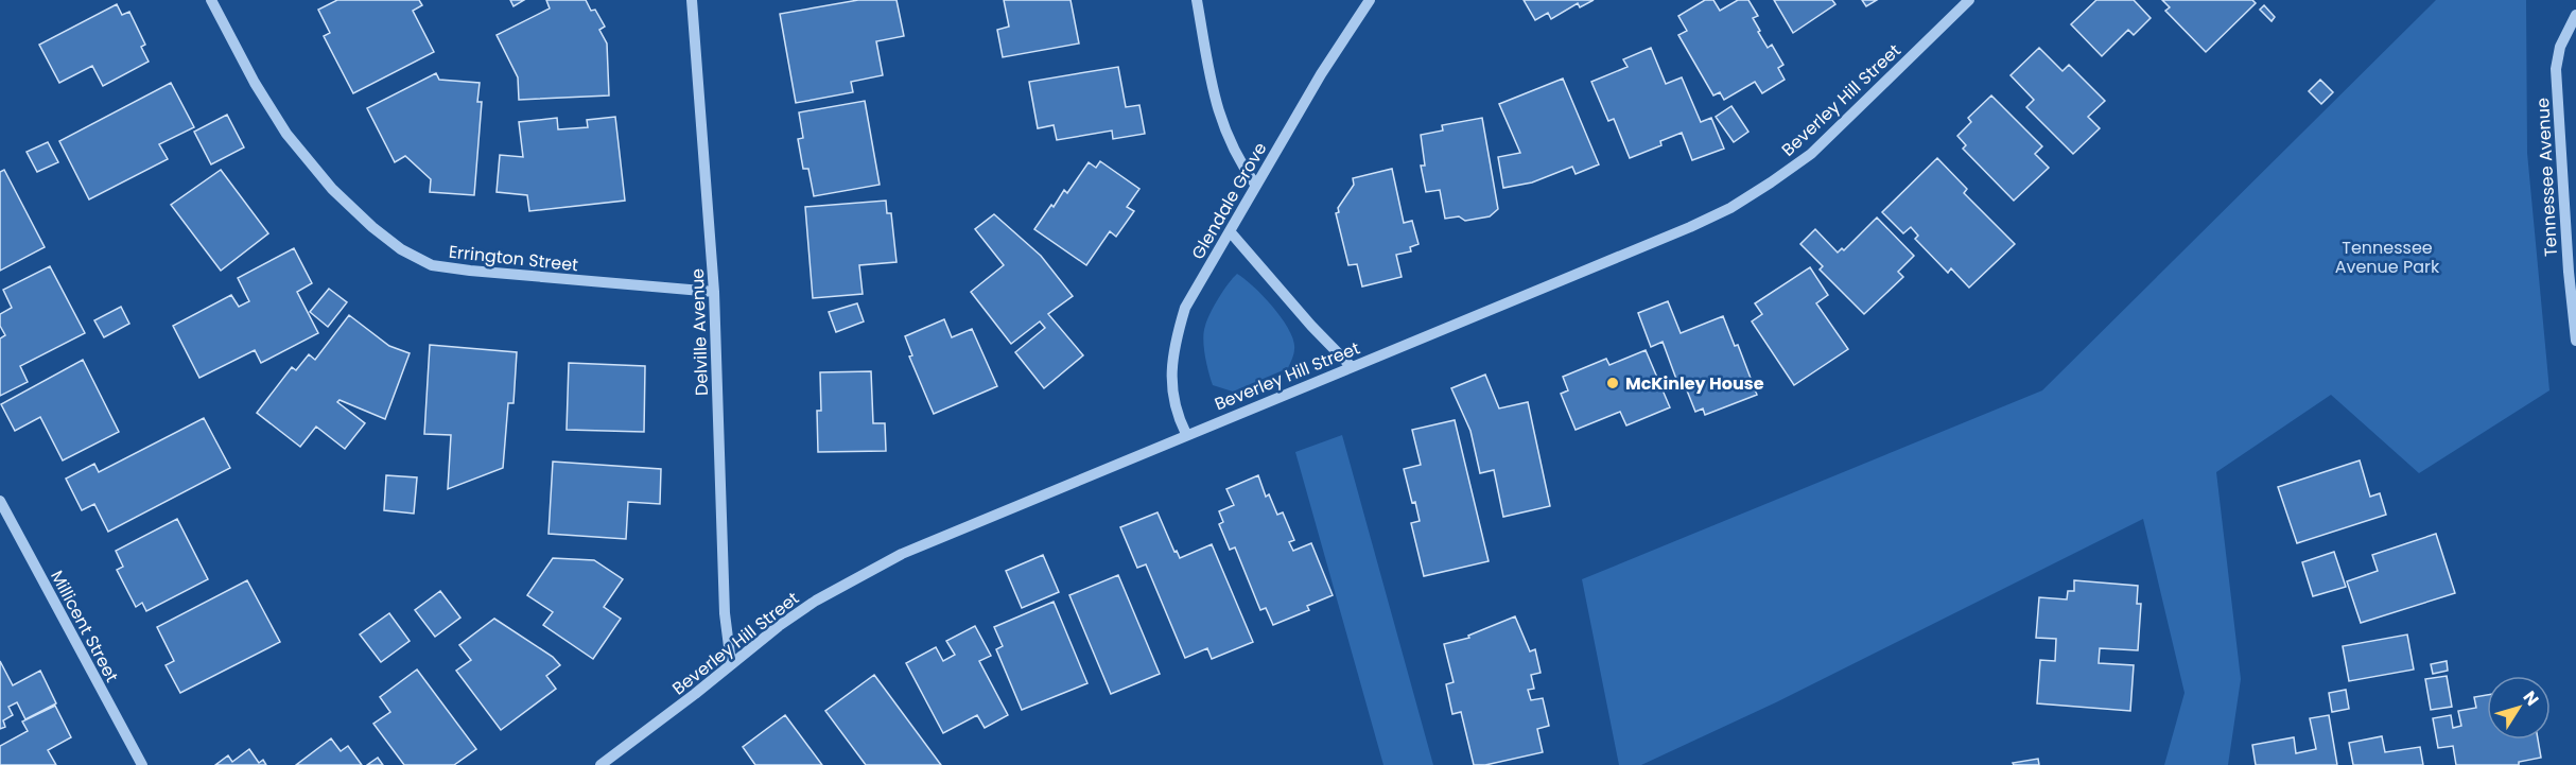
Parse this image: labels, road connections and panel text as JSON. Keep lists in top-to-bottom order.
{
  "streets": {
    "street": [
      "Beverley Hill Street",
      "Tennessee Avenue",
      "Glendale Grove",
      "Errington Street",
      "Delville Avenue",
      "Millicent Street"
    ]
  },
  "crossings": [
    ["Beverley Hill Street", "Glendale Grove"],
    ["Beverley Hill Street", "Delville Avenue"],
    ["Errington Street", "Delville Avenue"]
  ],
  "parks": ["Tennessee Avenue Park"],
  "places": ["McKinley House"],
  "north": "top right"
}
